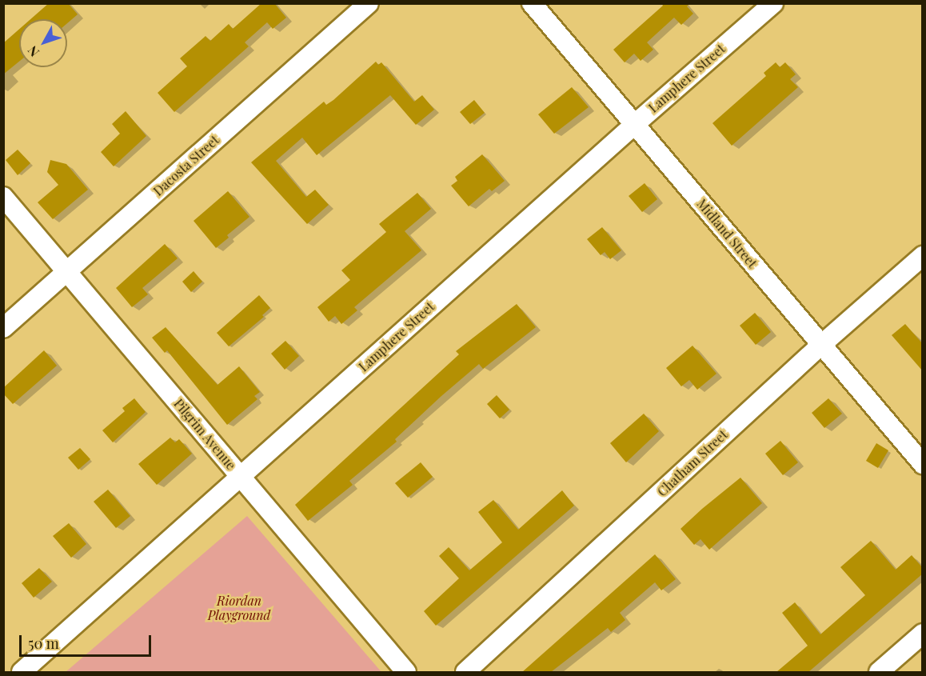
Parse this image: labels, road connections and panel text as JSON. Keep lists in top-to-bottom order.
{
  "streets": {
    "street": [
      "Lamphere Street",
      "Dacosta Street",
      "Midland Street",
      "Pilgrim Avenue",
      "Chatham Street"
    ]
  },
  "crossings": [
    ["Lamphere Street", "Midland Street"],
    ["Lamphere Street", "Pilgrim Avenue"],
    ["Dacosta Street", "Pilgrim Avenue"],
    ["Midland Street", "Chatham Street"]
  ],
  "parks": ["Riordan Playground"],
  "scale_bar": "50 m",
  "north": "bottom left"
}
